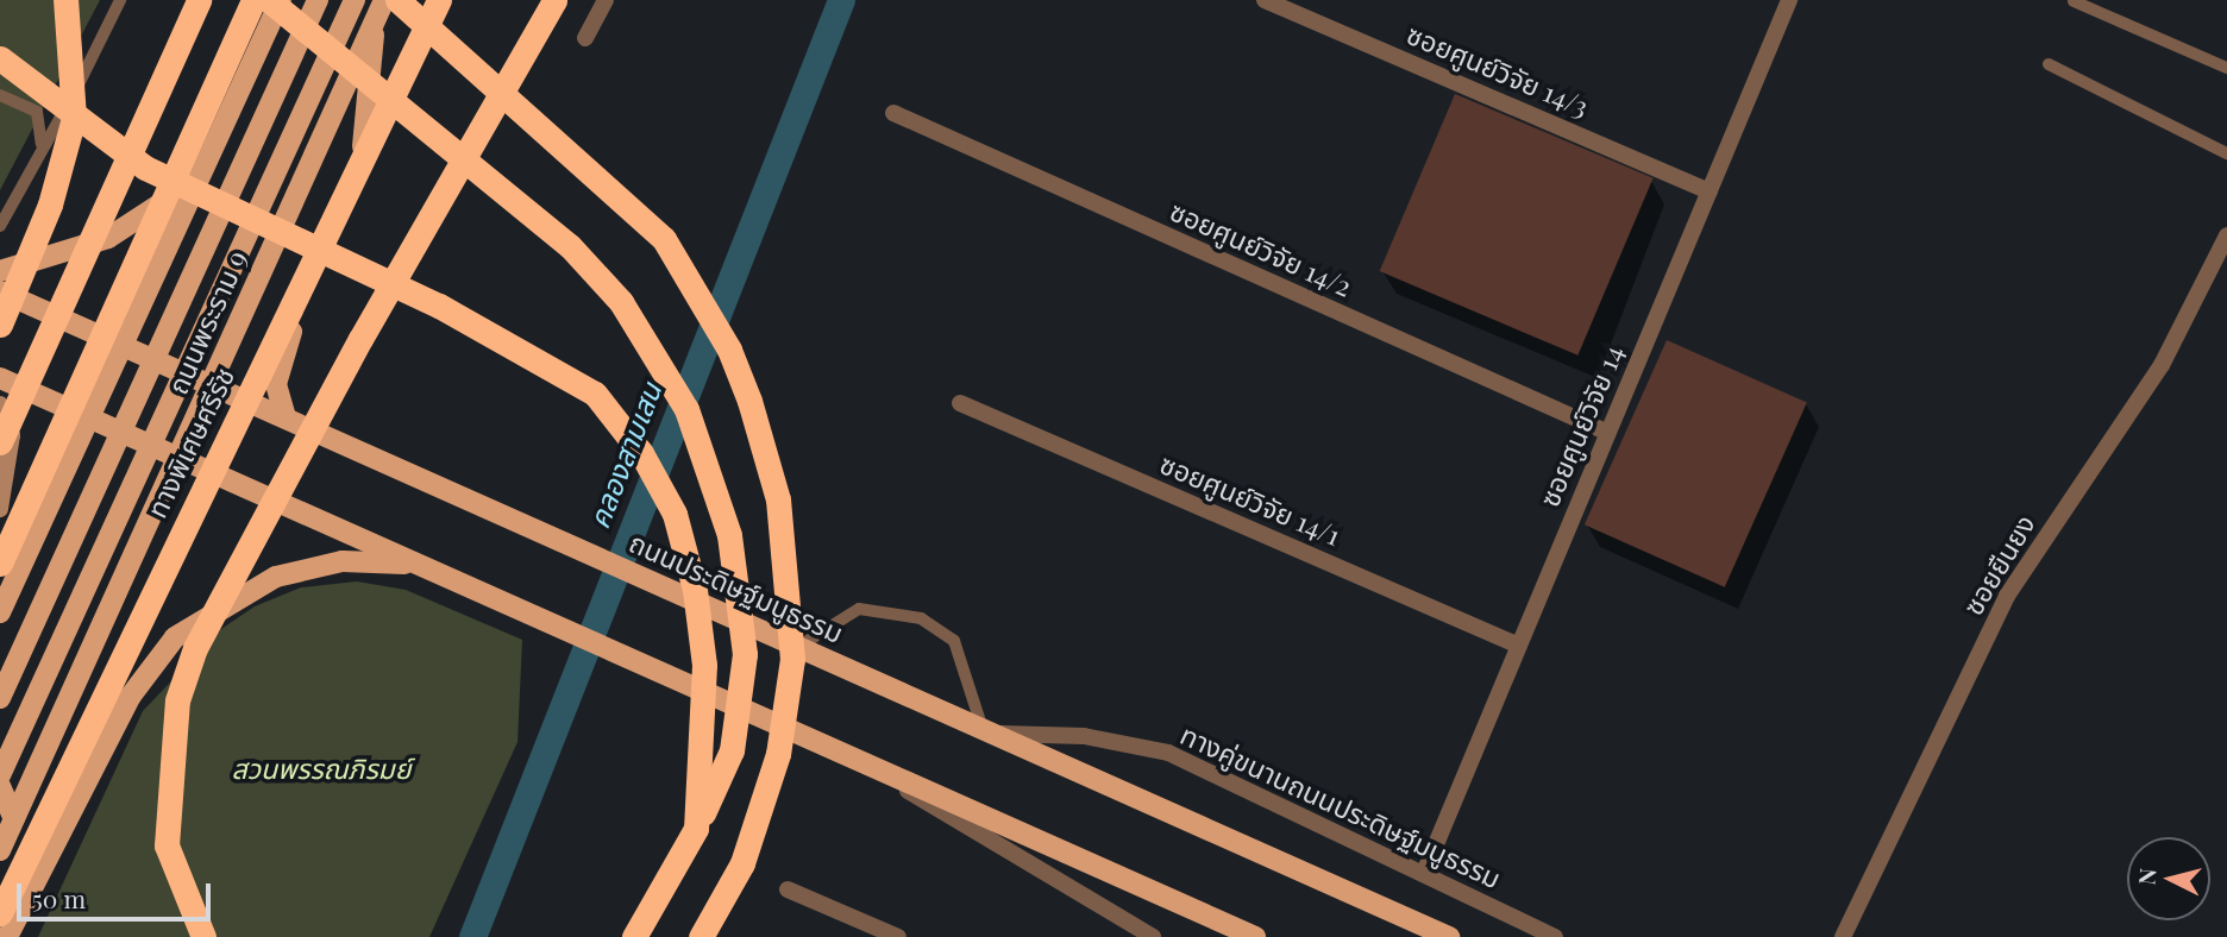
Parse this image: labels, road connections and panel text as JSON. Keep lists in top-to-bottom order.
{
  "streets": {
    "highway": ["ทางพิเศษศรีรัช"],
    "main road": ["ถนนพระราม 9", "ถนนประดิษฐ์มนูธรรม"],
    "street": [
      "ซอยศูนย์วิจัย 14/3",
      "ซอยศูนย์วิจัย 14/2",
      "ซอยศูนย์วิจัย 14",
      "ซอยศูนย์วิจัย 14/1",
      "ซอยยืนยง",
      "ทางคู่ขนานถนนประดิษฐ์มนูธรรม"
    ]
  },
  "crossings": [
    ["ซอยศูนย์วิจัย 14/3", "ซอยศูนย์วิจัย 14"],
    ["ซอยศูนย์วิจัย 14/2", "ซอยศูนย์วิจัย 14"],
    ["ถนนพระราม 9", "ถนนประดิษฐ์มนูธรรม"],
    ["ซอยศูนย์วิจัย 14", "ซอยศูนย์วิจัย 14/1"],
    ["ซอยศูนย์วิจัย 14", "ทางคู่ขนานถนนประดิษฐ์มนูธรรม"],
    ["ถนนประดิษฐ์มนูธรรม", "ทางคู่ขนานถนนประดิษฐ์มนูธรรม"]
  ],
  "water": ["คลองสามเสน"],
  "parks": ["สวนพรรณภิรมย์"],
  "scale_bar": "50 m",
  "north": "left"
}
